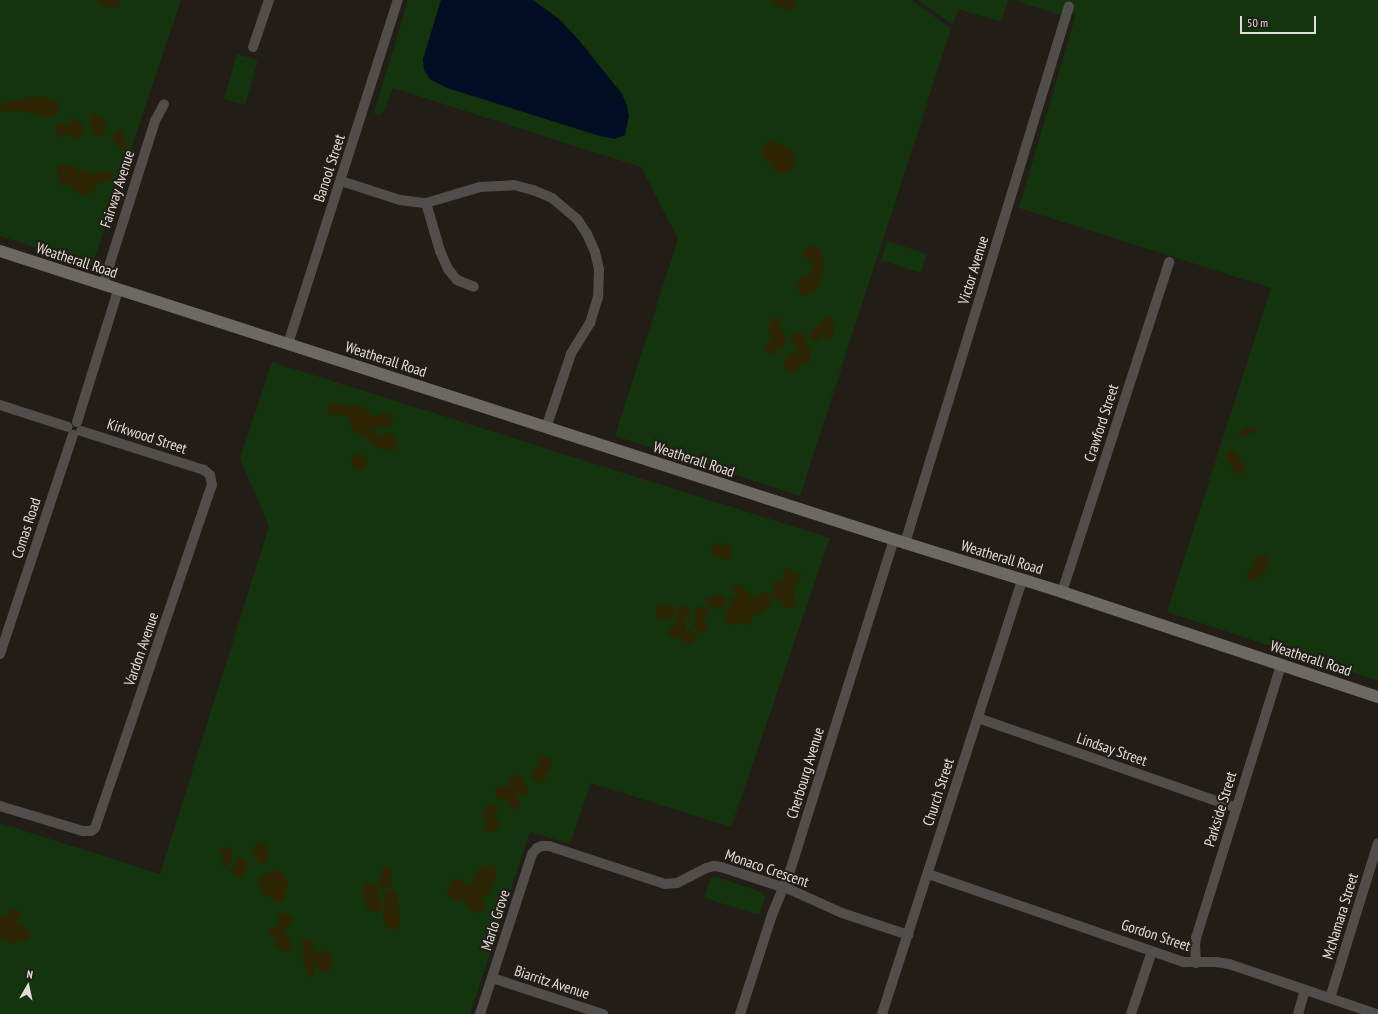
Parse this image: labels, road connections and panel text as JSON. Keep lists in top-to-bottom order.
{
  "streets": {
    "street": [
      "Banool Street",
      "Fairway Avenue",
      "Weatherall Road",
      "Victor Avenue",
      "Crawford Street",
      "Kirkwood Street",
      "Comas Road",
      "Vardon Avenue",
      "Lindsay Street",
      "Cherbourg Avenue",
      "Church Street",
      "Parkside Street",
      "Monaco Crescent",
      "McNamara Street",
      "Marlo Grove",
      "Gordon Street",
      "Biarritz Avenue"
    ]
  },
  "crossings": [
    ["Banool Street", "Weatherall Road"],
    ["Fairway Avenue", "Weatherall Road"],
    ["Weatherall Road", "Victor Avenue"],
    ["Weatherall Road", "Crawford Street"],
    ["Weatherall Road", "Comas Road"],
    ["Weatherall Road", "Cherbourg Avenue"],
    ["Weatherall Road", "Church Street"],
    ["Weatherall Road", "Parkside Street"],
    ["Victor Avenue", "Cherbourg Avenue"],
    ["Kirkwood Street", "Comas Road"],
    ["Kirkwood Street", "Vardon Avenue"],
    ["Lindsay Street", "Church Street"],
    ["Lindsay Street", "Parkside Street"],
    ["Cherbourg Avenue", "Monaco Crescent"],
    ["Church Street", "Monaco Crescent"],
    ["Church Street", "Gordon Street"],
    ["Parkside Street", "Gordon Street"],
    ["Monaco Crescent", "Marlo Grove"],
    ["McNamara Street", "Gordon Street"],
    ["Marlo Grove", "Biarritz Avenue"]
  ],
  "scale_bar": "50 m",
  "north": "top"
}
